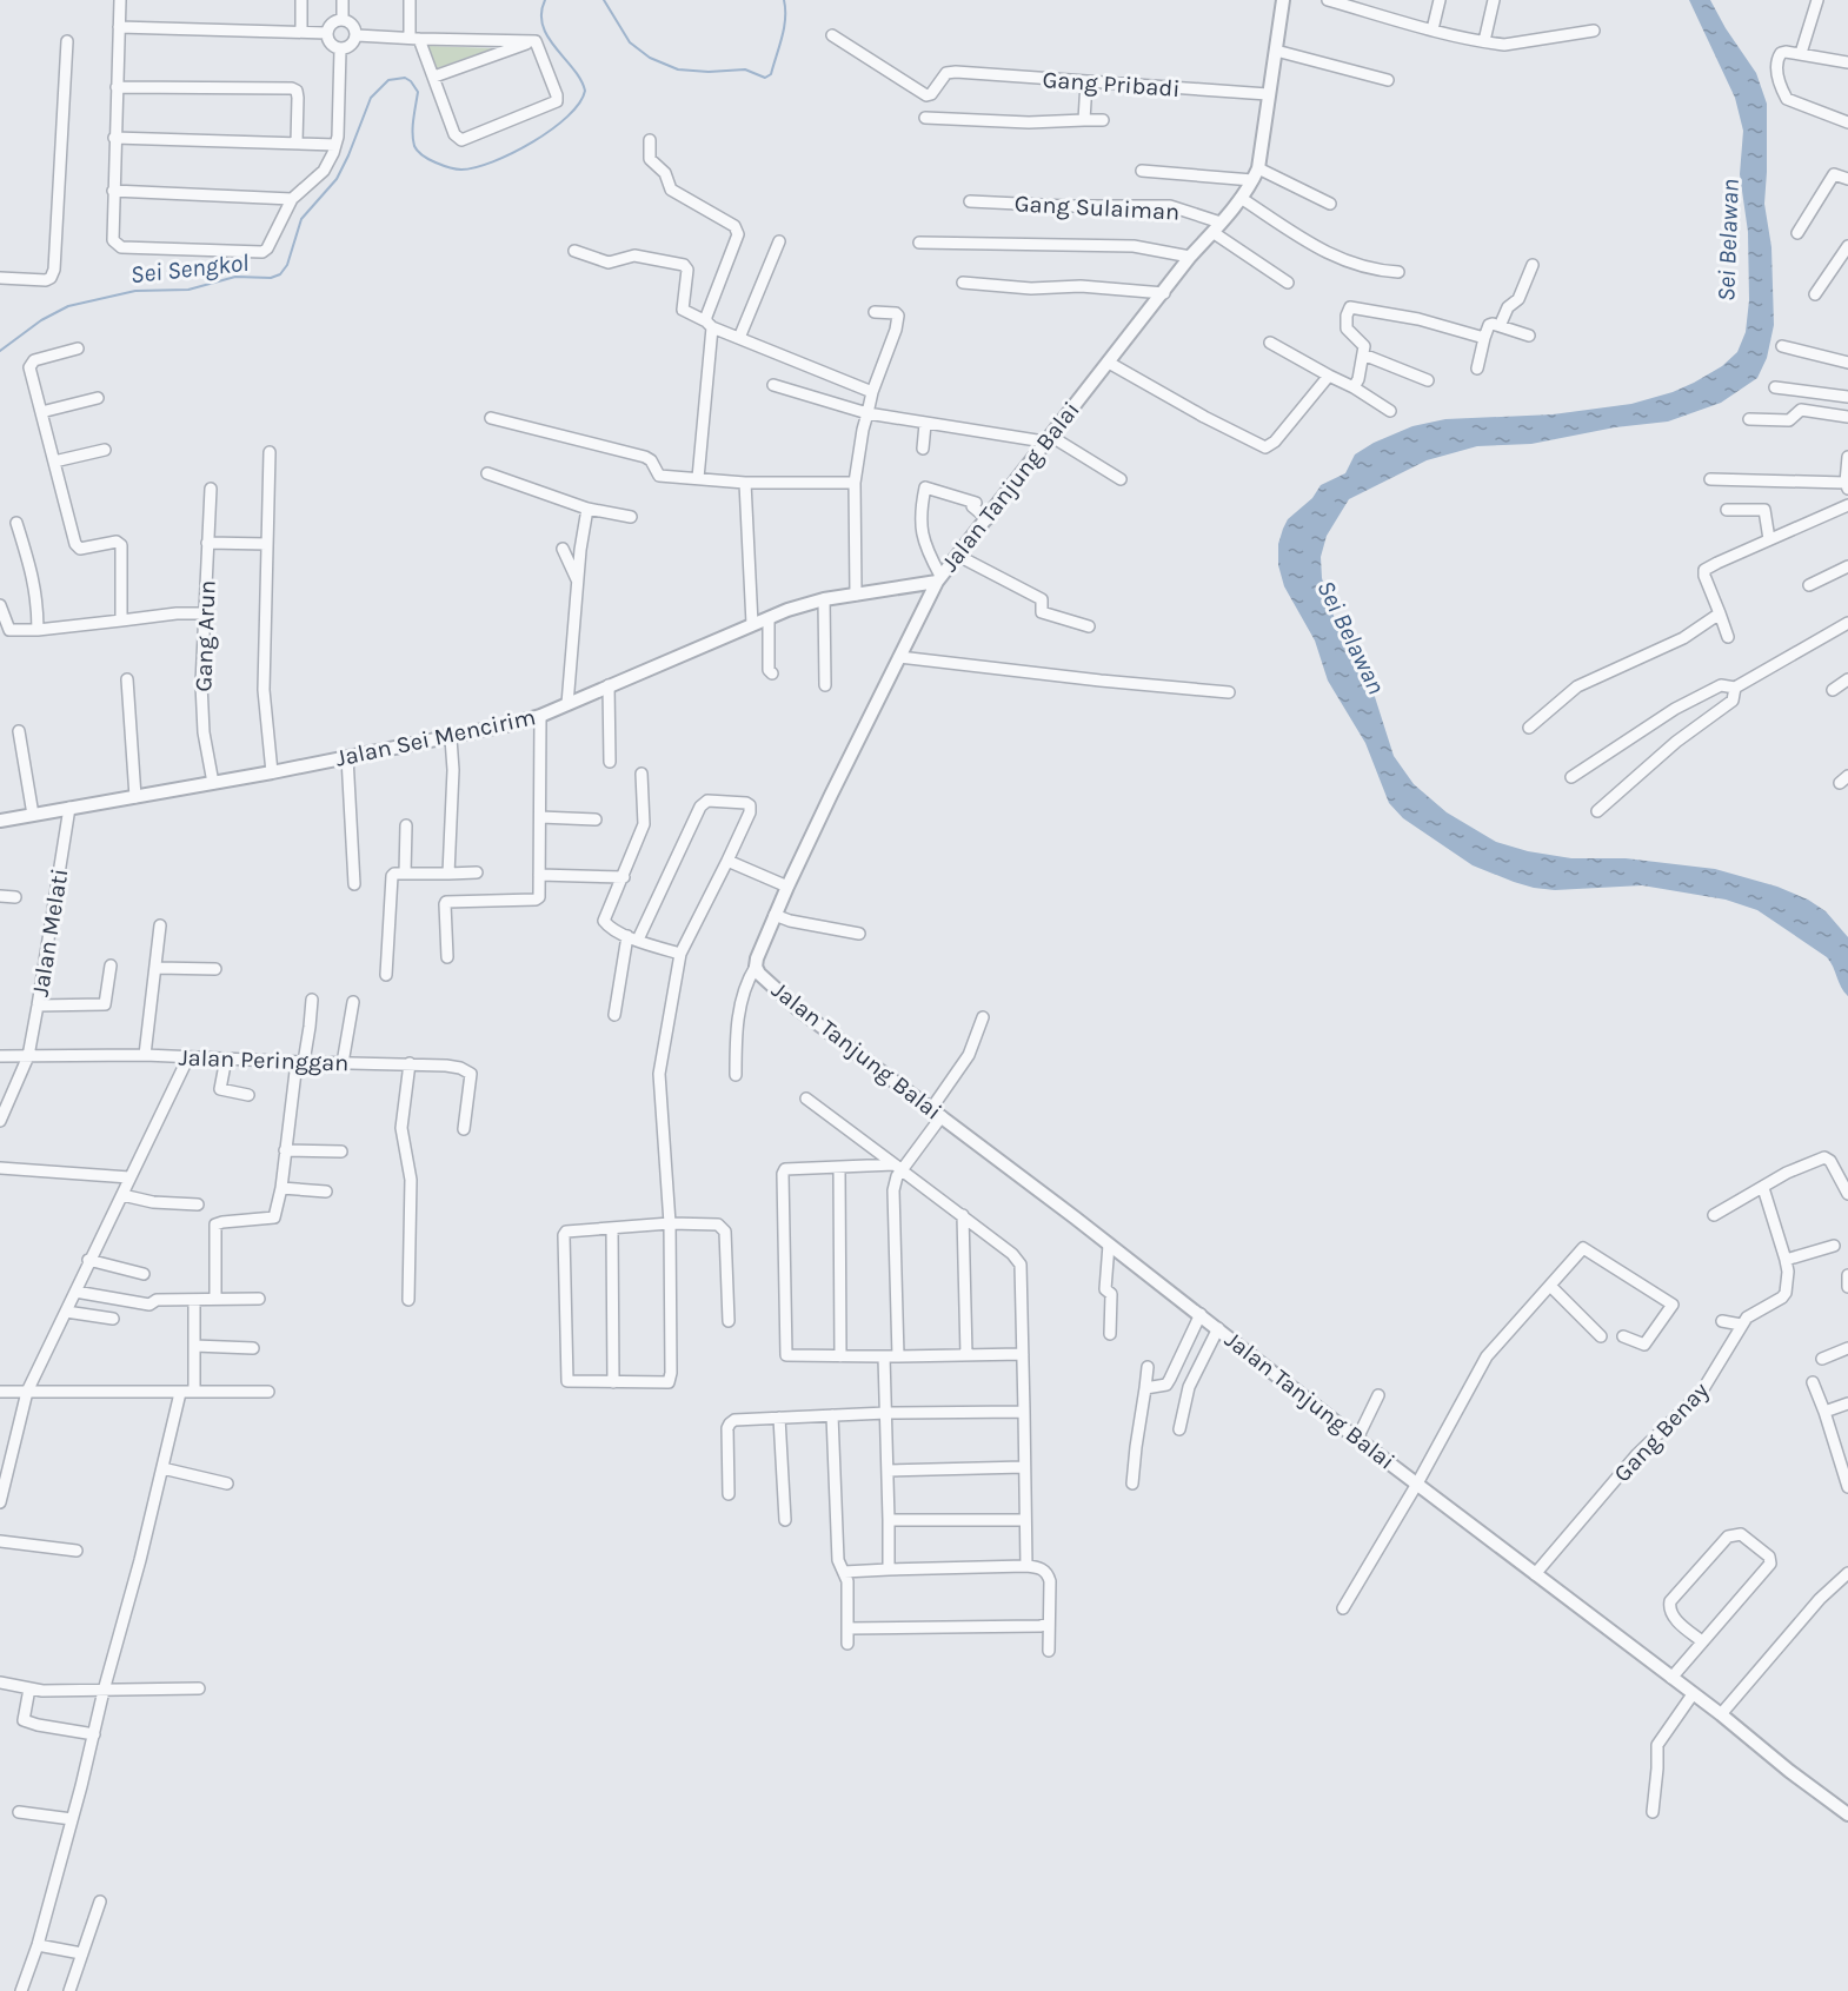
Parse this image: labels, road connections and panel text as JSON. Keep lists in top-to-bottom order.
{
  "streets": {
    "street": [
      "Gang Pribadi",
      "Gang Sulaiman",
      "Jalan Tanjung Balai",
      "Gang Arun",
      "Jalan Sei Mencirim",
      "Jalan Melati",
      "Jalan Peringgan",
      "Gang Benay"
    ]
  },
  "crossings": [
    ["Gang Pribadi", "Jalan Tanjung Balai"],
    ["Gang Sulaiman", "Jalan Tanjung Balai"],
    ["Jalan Tanjung Balai", "Jalan Sei Mencirim"],
    ["Jalan Tanjung Balai", "Gang Benay"],
    ["Gang Arun", "Jalan Sei Mencirim"],
    ["Jalan Sei Mencirim", "Jalan Melati"],
    ["Jalan Melati", "Jalan Peringgan"]
  ],
  "water": ["Sei Belawan", "Sei Sengkol"]
}
